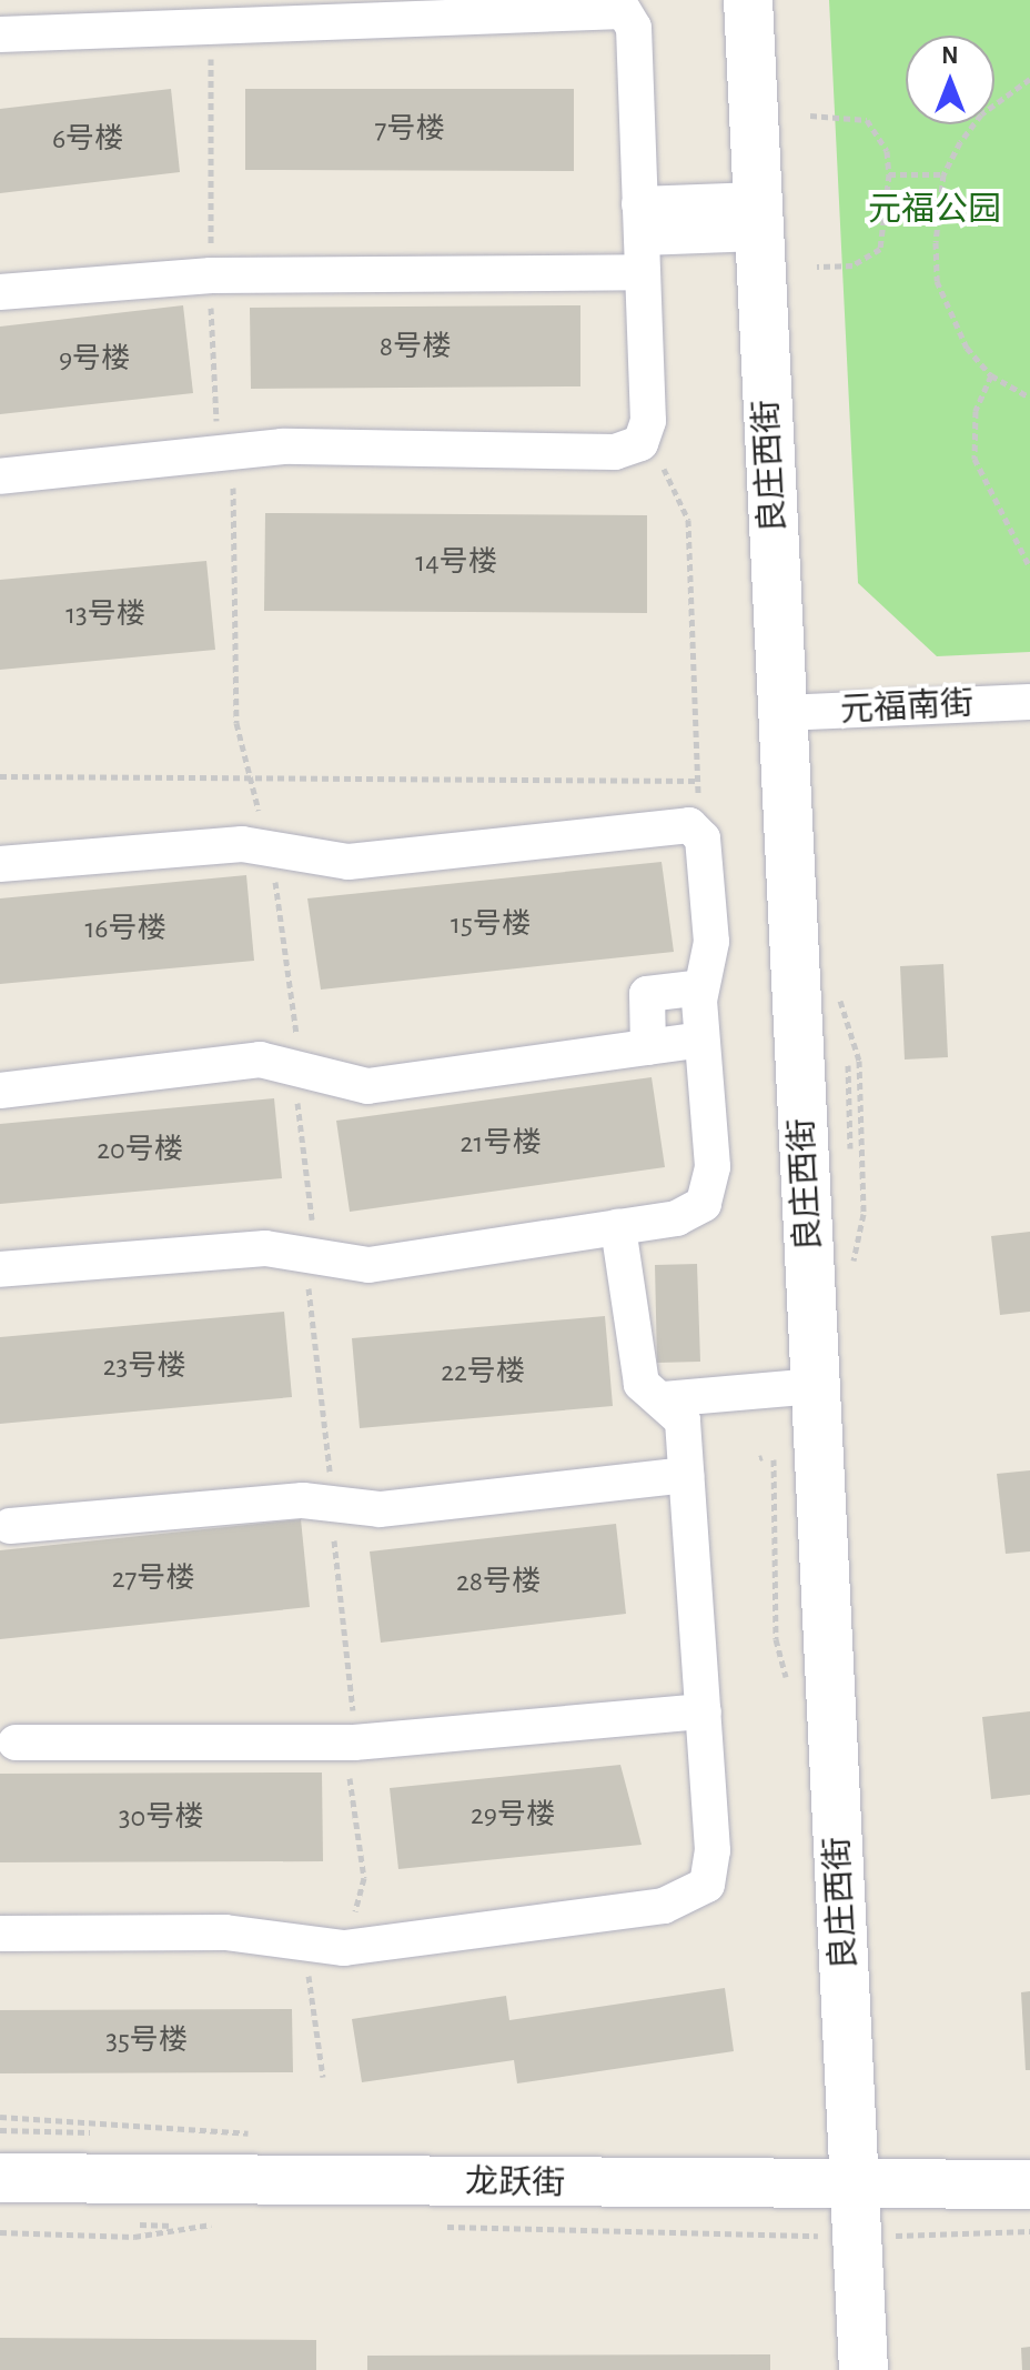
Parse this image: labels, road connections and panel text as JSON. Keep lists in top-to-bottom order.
{
  "streets": {
    "street": ["良庄西街", "元福南街", "龙跃街"]
  },
  "crossings": [
    ["良庄西街", "元福南街"],
    ["良庄西街", "龙跃街"]
  ],
  "parks": ["元福公园"],
  "house_numbers": [
    "7号楼",
    "6号楼",
    "8号楼",
    "9号楼",
    "14号楼",
    "13号楼",
    "15号楼",
    "16号楼",
    "21号楼",
    "20号楼",
    "23号楼",
    "22号楼",
    "27号楼",
    "28号楼",
    "29号楼",
    "30号楼",
    "35号楼"
  ],
  "north": "top"
}
